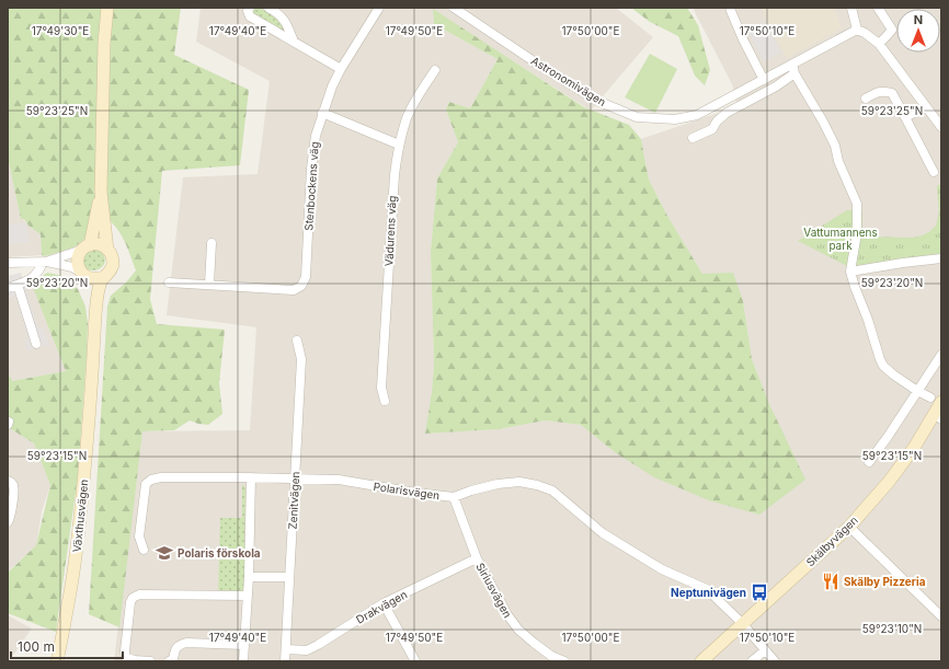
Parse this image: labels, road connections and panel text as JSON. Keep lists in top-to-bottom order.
{
  "streets": {
    "street": [
      "Astronomivägen",
      "Stenbockens väg",
      "Vädurens väg",
      "Polarisvägen",
      "Zenitvägen",
      "Växthusvägen",
      "Skälbyvägen",
      "Siriusvägen",
      "Drakvägen"
    ]
  },
  "crossings": [
    ["Polarisvägen", "Zenitvägen"],
    ["Polarisvägen", "Skälbyvägen"],
    ["Polarisvägen", "Siriusvägen"],
    ["Zenitvägen", "Drakvägen"],
    ["Siriusvägen", "Drakvägen"]
  ],
  "parks": ["Vattumannens park"],
  "places": {
    "school or university": ["Polaris förskola"],
    "restaurant": ["Skälby Pizzeria"],
    "bus stop": ["Neptunivägen"]
  },
  "scale_bar": "100 m",
  "north": "top",
  "coordinates": [
    "17°49'30\"E",
    "17°49'40\"E",
    "17°49'50\"E",
    "17°50'00\"E",
    "17°50'10\"E",
    "59°23'25\"N",
    "59°23'20\"N",
    "59°23'15\"N",
    "59°23'10\"N"
  ]
}
